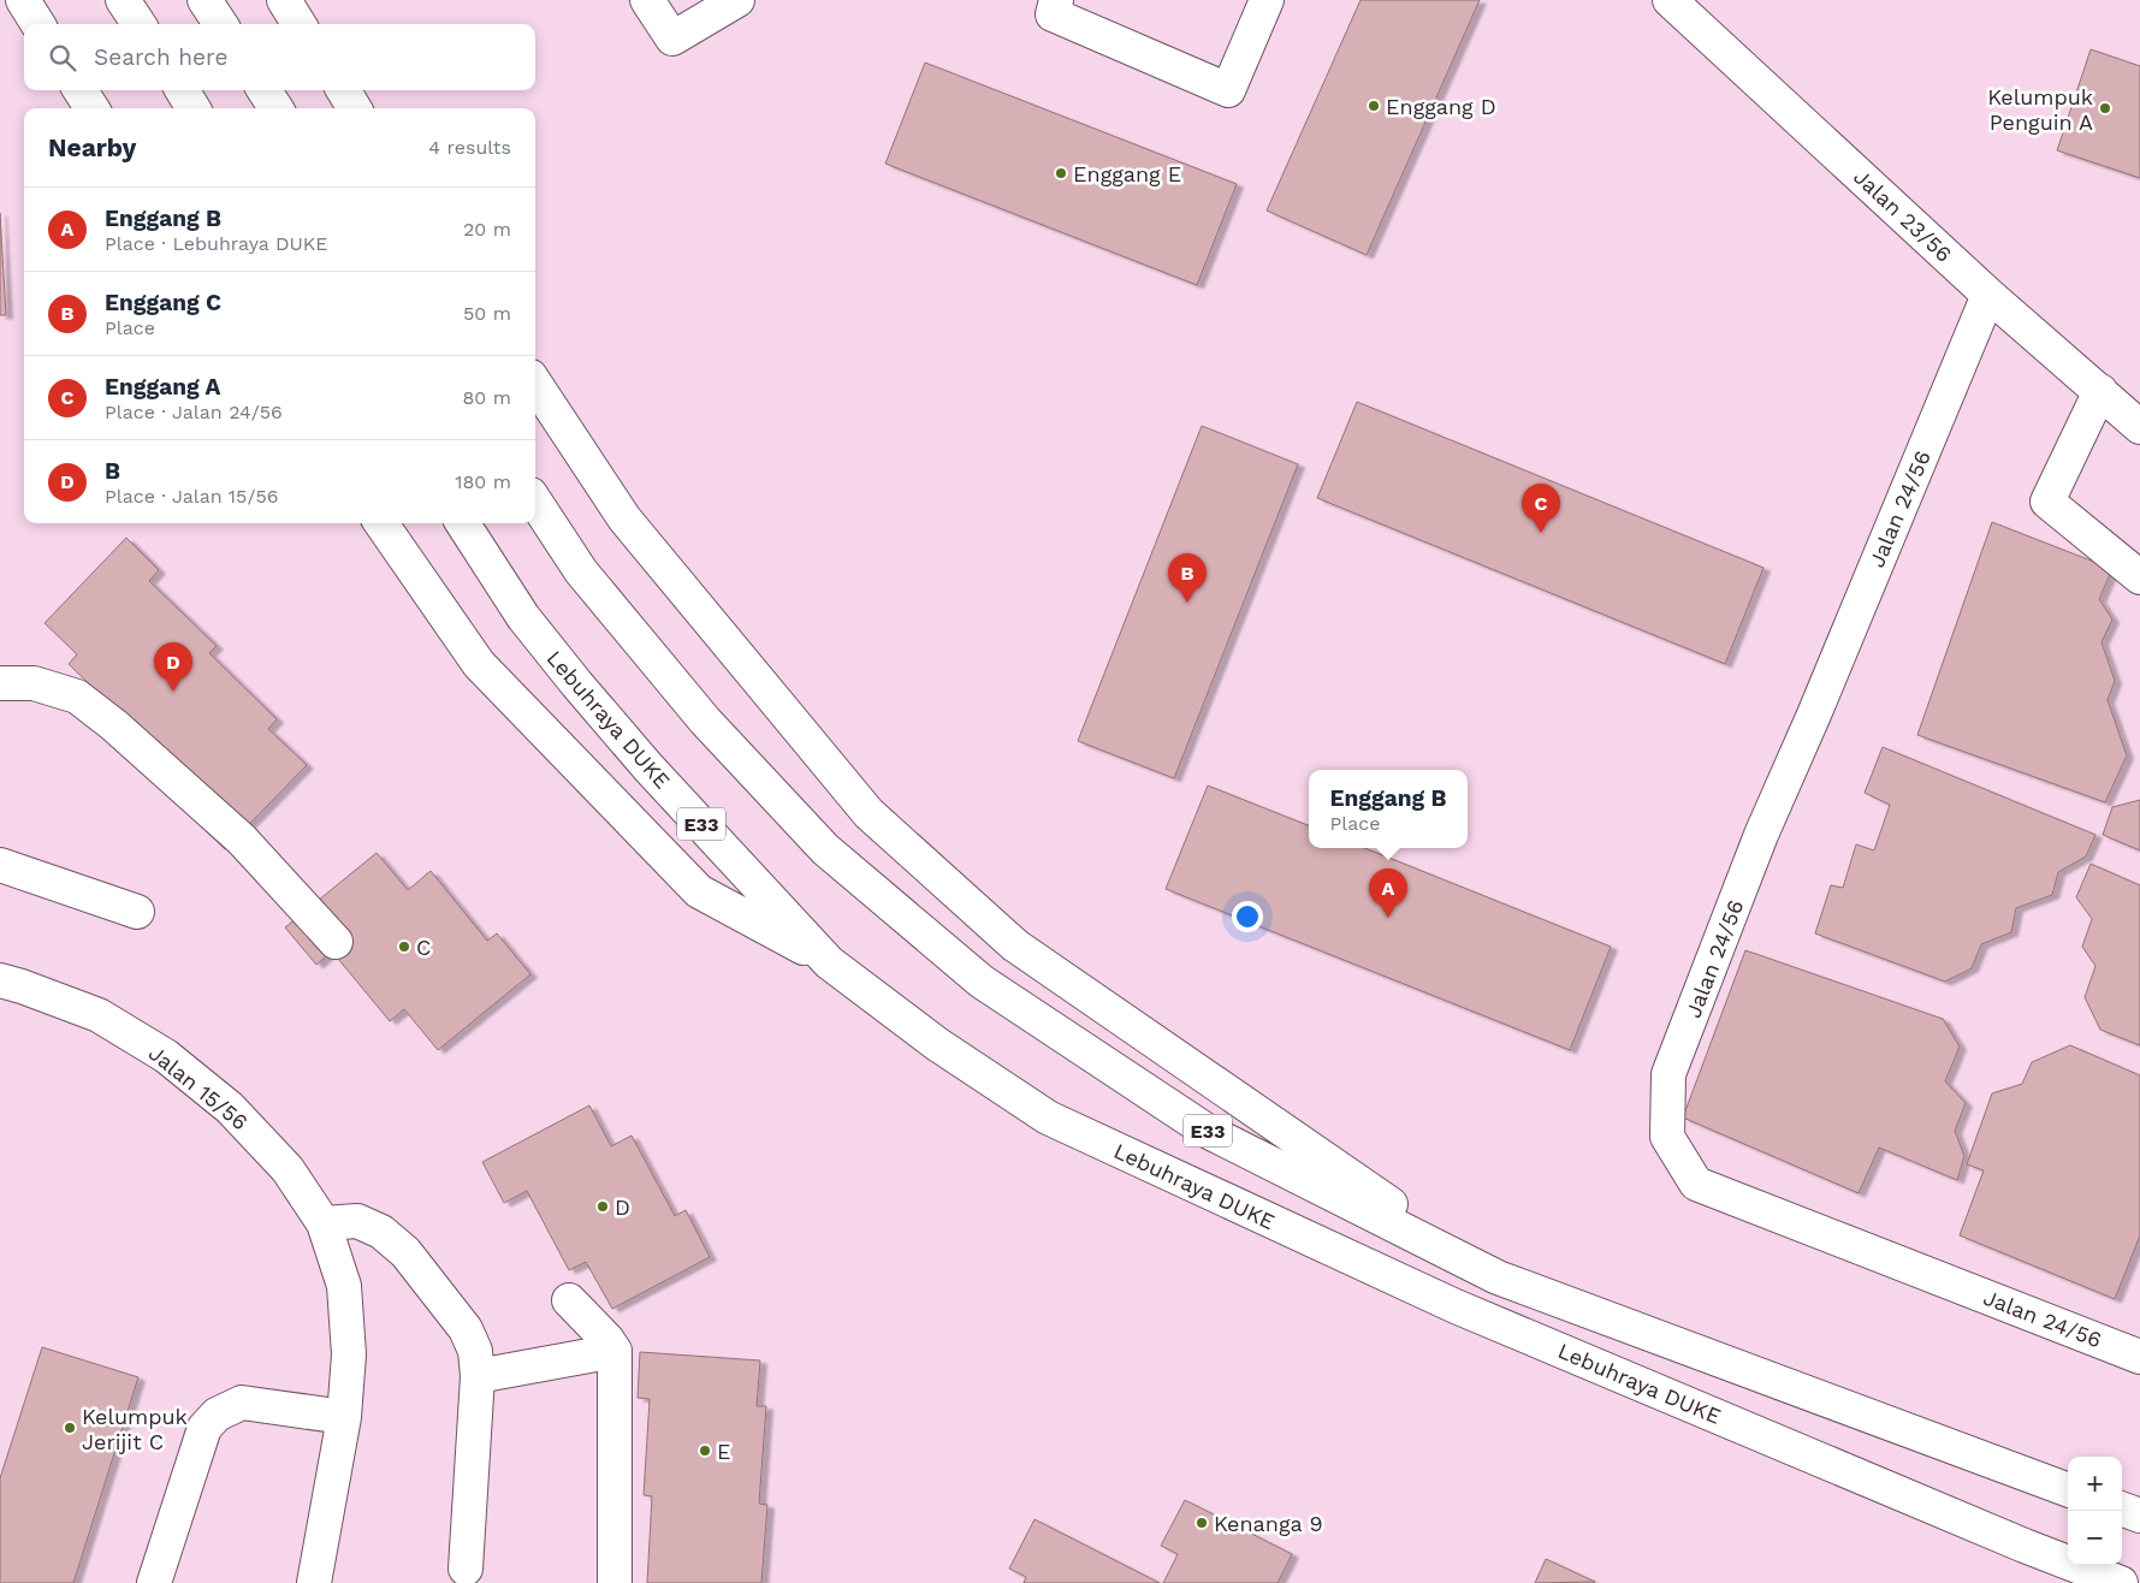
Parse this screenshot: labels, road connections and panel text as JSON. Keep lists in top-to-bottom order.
{
  "streets": {
    "main road": [
      "Jalan 23/56",
      "Jalan 24/56",
      "Lebuhraya DUKE",
      "E33",
      "Jalan 15/56"
    ]
  },
  "crossings": [
    ["Jalan 23/56", "Jalan 24/56"]
  ],
  "places": [
    "Enggang D",
    "Kelumpuk Penguin A",
    "Enggang E",
    "C",
    "D",
    "Kelumpuk Jerijit C",
    "E",
    "Kenanga 9"
  ],
  "page": {
    "search": "Search here",
    "heading": ["Nearby", "4 results"],
    "list": [
      {
        "mark": "A",
        "name": "Enggang B",
        "note": "Place · Lebuhraya DUKE",
        "value": "20 m"
      },
      {
        "mark": "B",
        "name": "Enggang C",
        "note": "Place",
        "value": "50 m"
      },
      {
        "mark": "C",
        "name": "Enggang A",
        "note": "Place · Jalan 24/56",
        "value": "80 m"
      },
      {
        "mark": "D",
        "name": "B",
        "note": "Place · Jalan 15/56",
        "value": "180 m"
      }
    ],
    "pins": [
      "C",
      "B",
      "D",
      "A"
    ],
    "popup": ["Enggang B", "Place"],
    "map_buttons": ["+", "−"]
  }
}
